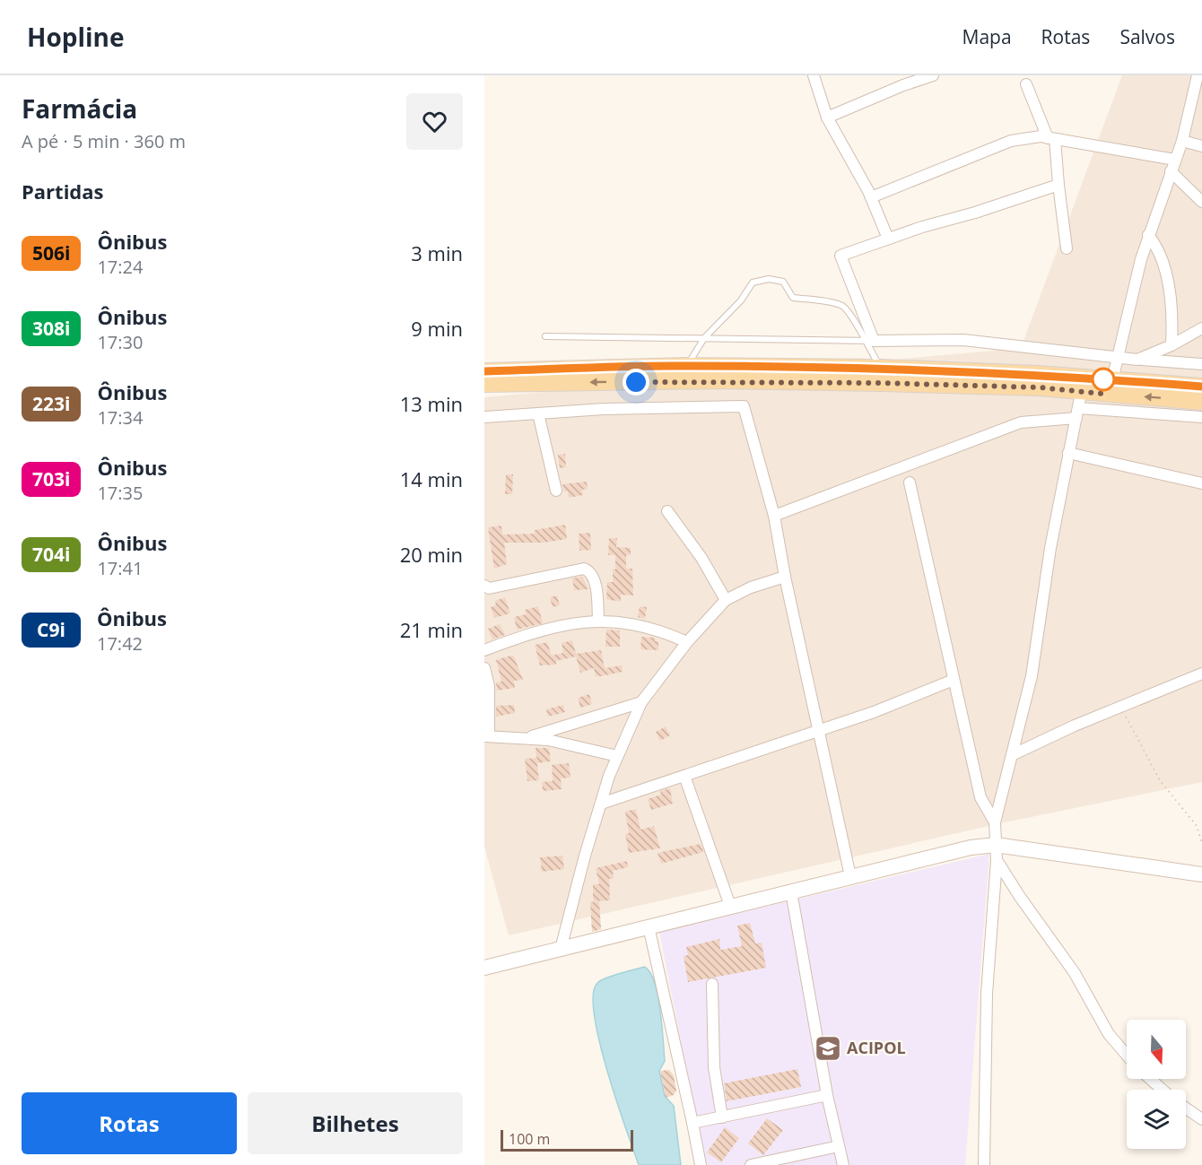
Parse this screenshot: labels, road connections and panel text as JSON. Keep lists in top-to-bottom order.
{
  "places": {
    "school or university": ["ACIPOL"]
  },
  "lines": ["bus line 506i"],
  "scale_bar": "100 m",
  "north": "bottom",
  "page": {
    "header": "Hopline",
    "nav": ["Mapa", "Rotas", "Salvos"],
    "heading": [
      ["Farmácia", "A pé · 5 min · 360 m"],
      "Partidas"
    ],
    "list": [
      {
        "mark": "506i",
        "name": "Ônibus",
        "note": "17:24",
        "value": "3 min"
      },
      {
        "mark": "308i",
        "name": "Ônibus",
        "note": "17:30",
        "value": "9 min"
      },
      {
        "mark": "223i",
        "name": "Ônibus",
        "note": "17:34",
        "value": "13 min"
      },
      {
        "mark": "703i",
        "name": "Ônibus",
        "note": "17:35",
        "value": "14 min"
      },
      {
        "mark": "704i",
        "name": "Ônibus",
        "note": "17:41",
        "value": "20 min"
      },
      {
        "mark": "C9i",
        "name": "Ônibus",
        "note": "17:42",
        "value": "21 min"
      }
    ],
    "buttons": ["Rotas", "Bilhetes"],
    "scale": "100 m"
  }
}
